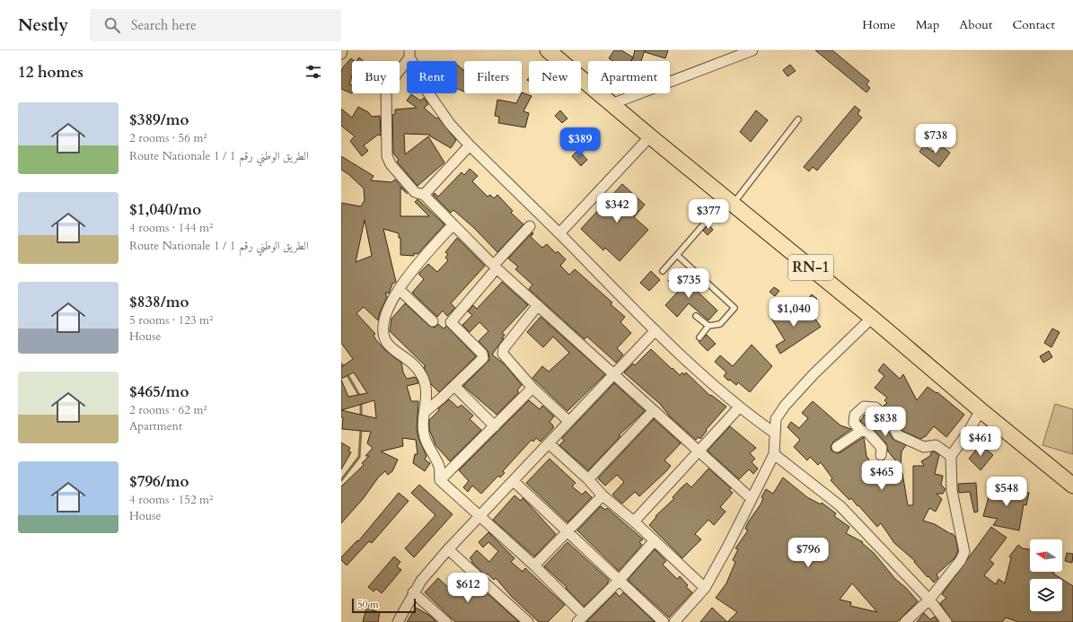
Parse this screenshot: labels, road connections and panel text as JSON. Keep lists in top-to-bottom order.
{
  "streets": {
    "main road": ["RN-1"]
  },
  "scale_bar": "50 m",
  "north": "left",
  "page": {
    "header": "Nestly",
    "search": "Search here",
    "nav": [
      "Home",
      "Map",
      "About",
      "Contact"
    ],
    "heading": "12 homes",
    "chip": [
      "Buy",
      "Rent",
      "Filters",
      "New",
      "Apartment"
    ],
    "list": [
      {
        "name": "$389/mo",
        "note": "2 rooms · 56 m² · Route Nationale 1 / الطريق الوطني رقم 1"
      },
      {
        "name": "$1,040/mo",
        "note": "4 rooms · 144 m² · Route Nationale 1 / الطريق الوطني رقم 1"
      },
      {
        "name": "$838/mo",
        "note": "5 rooms · 123 m² · House"
      },
      {
        "name": "$465/mo",
        "note": "2 rooms · 62 m² · Apartment"
      },
      {
        "name": "$796/mo",
        "note": "4 rooms · 152 m² · House"
      }
    ],
    "price": [
      "$738",
      "$389",
      "$342",
      "$377",
      "$735",
      "$1,040",
      "$838",
      "$461",
      "$465",
      "$548",
      "$796",
      "$612"
    ],
    "scale": "50 m"
  }
}
